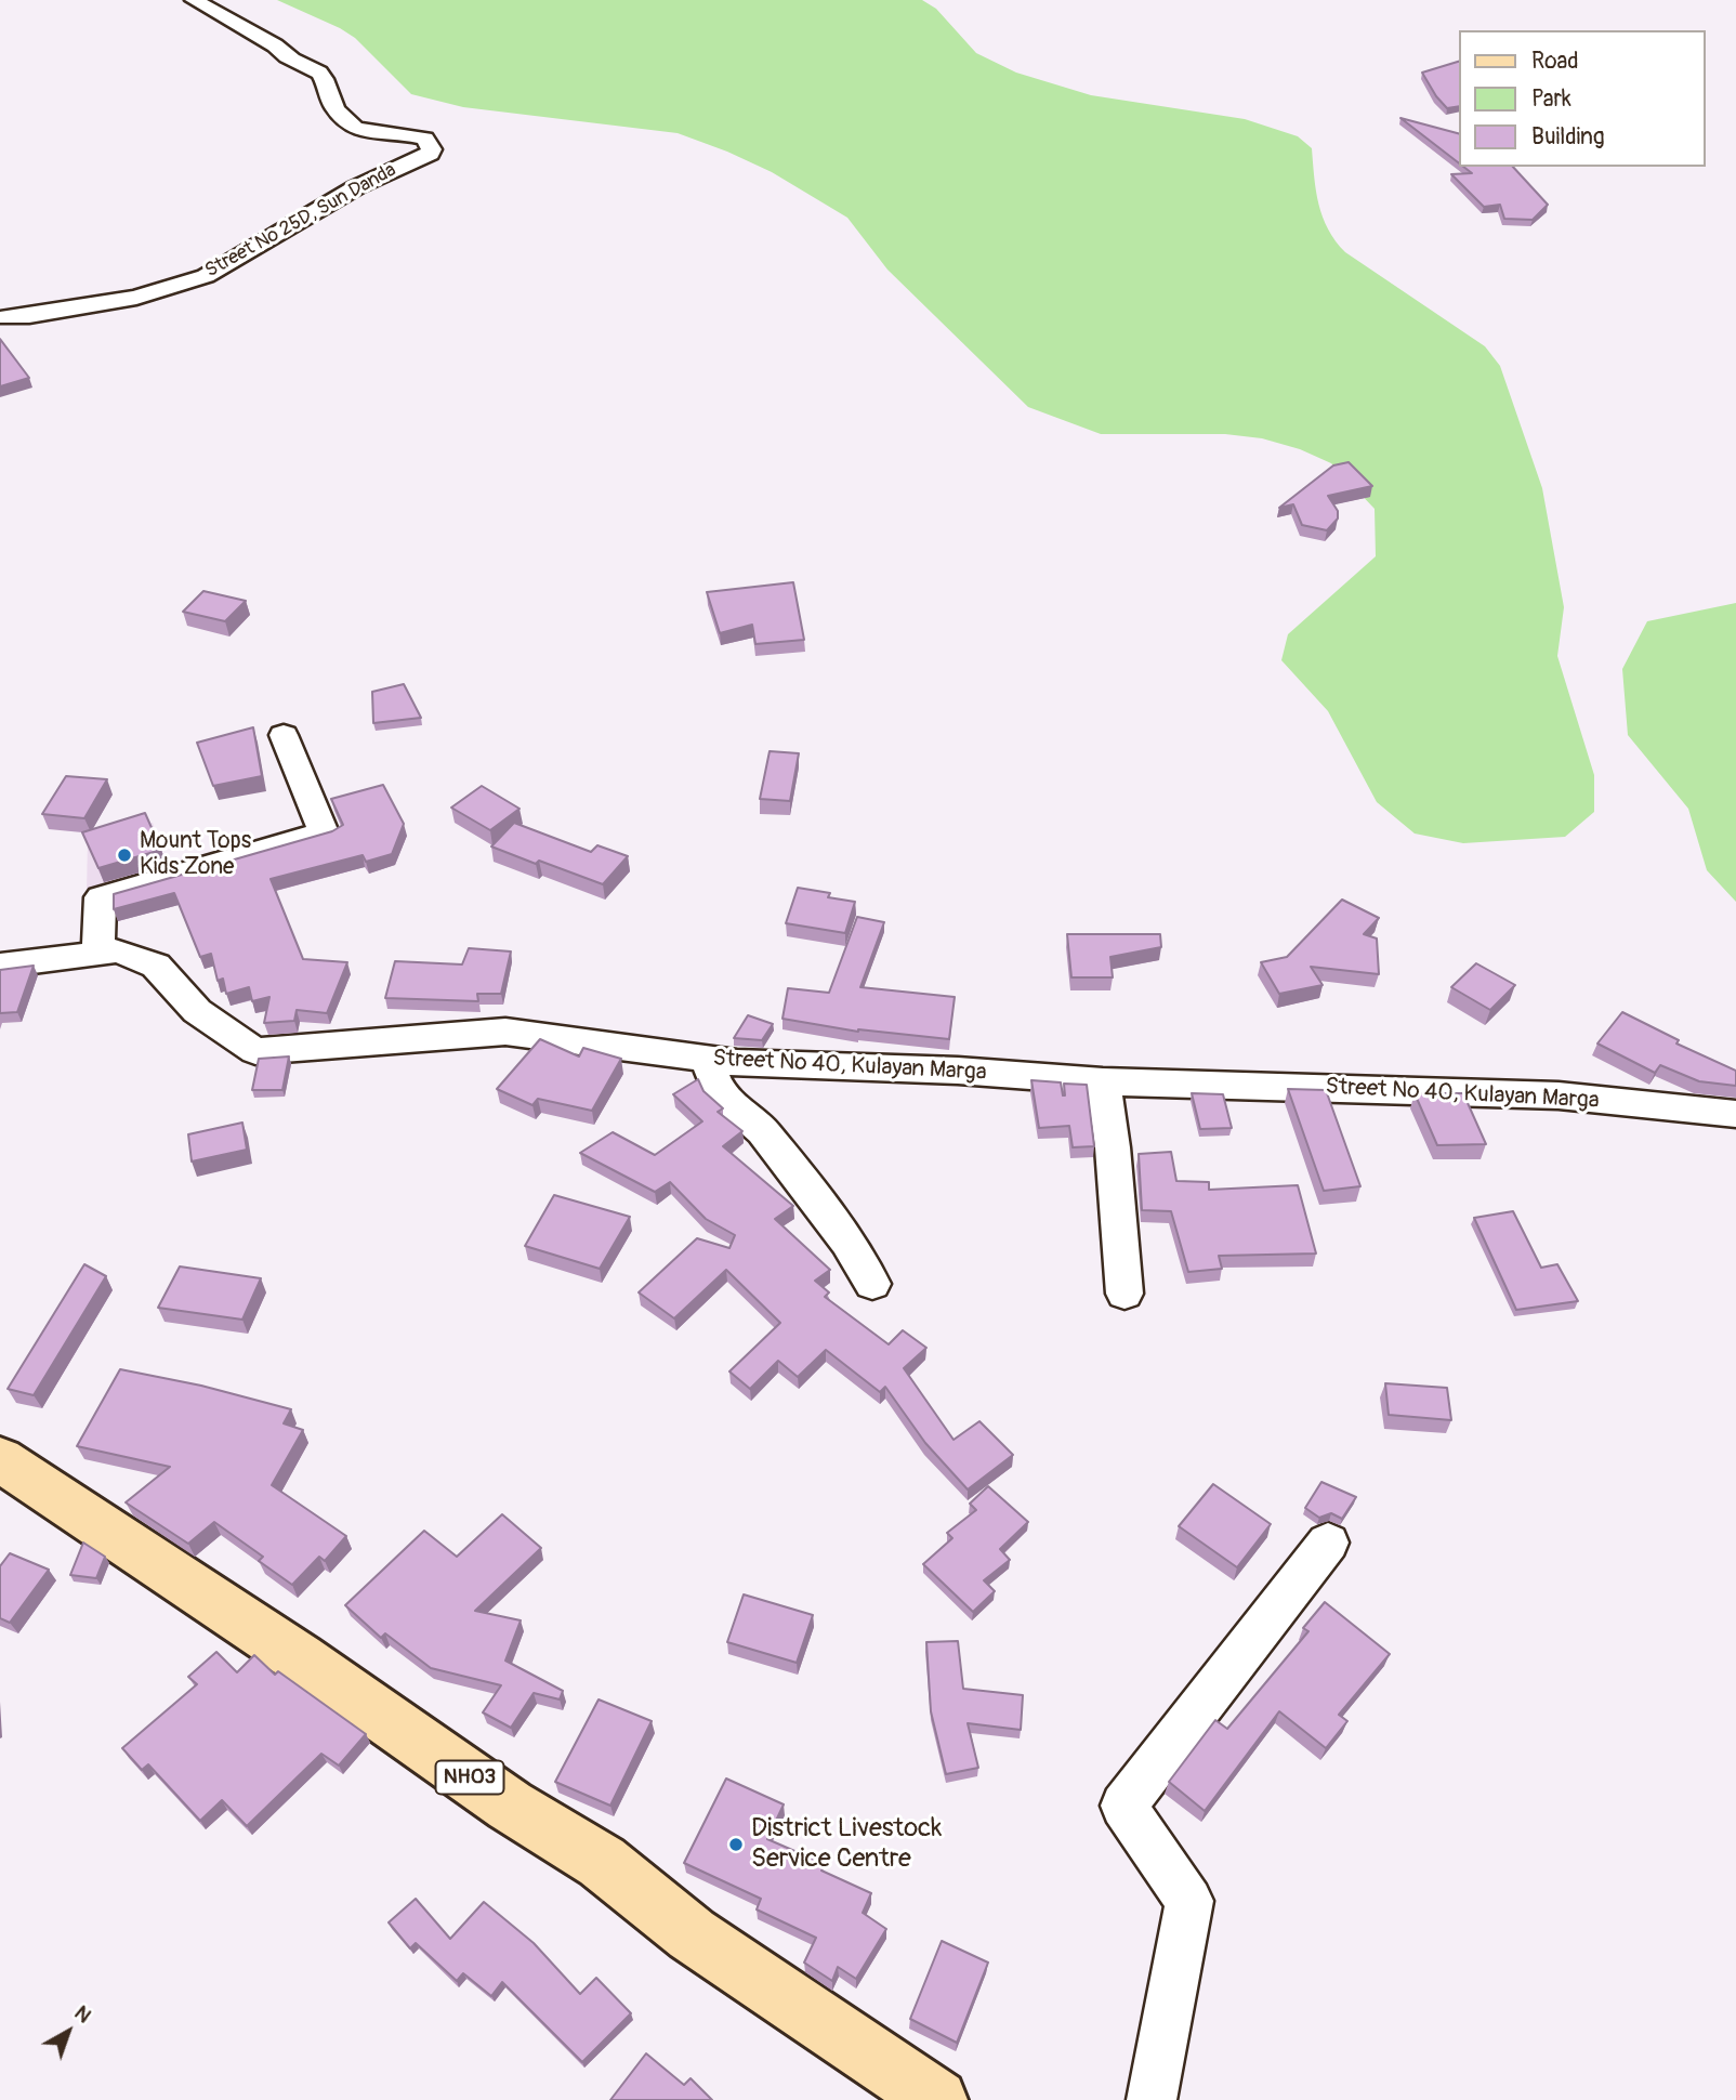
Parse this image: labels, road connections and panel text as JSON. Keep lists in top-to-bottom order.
{
  "streets": {
    "main road": ["NH03"],
    "street": ["Street No 25D, Sun Danda", "Street No 40, Kulayan Marga"]
  },
  "places": ["Mount Tops Kids Zone", "District Livestock Service Centre"],
  "legend": ["Road", "Park", "Building"],
  "north": "top right"
}
